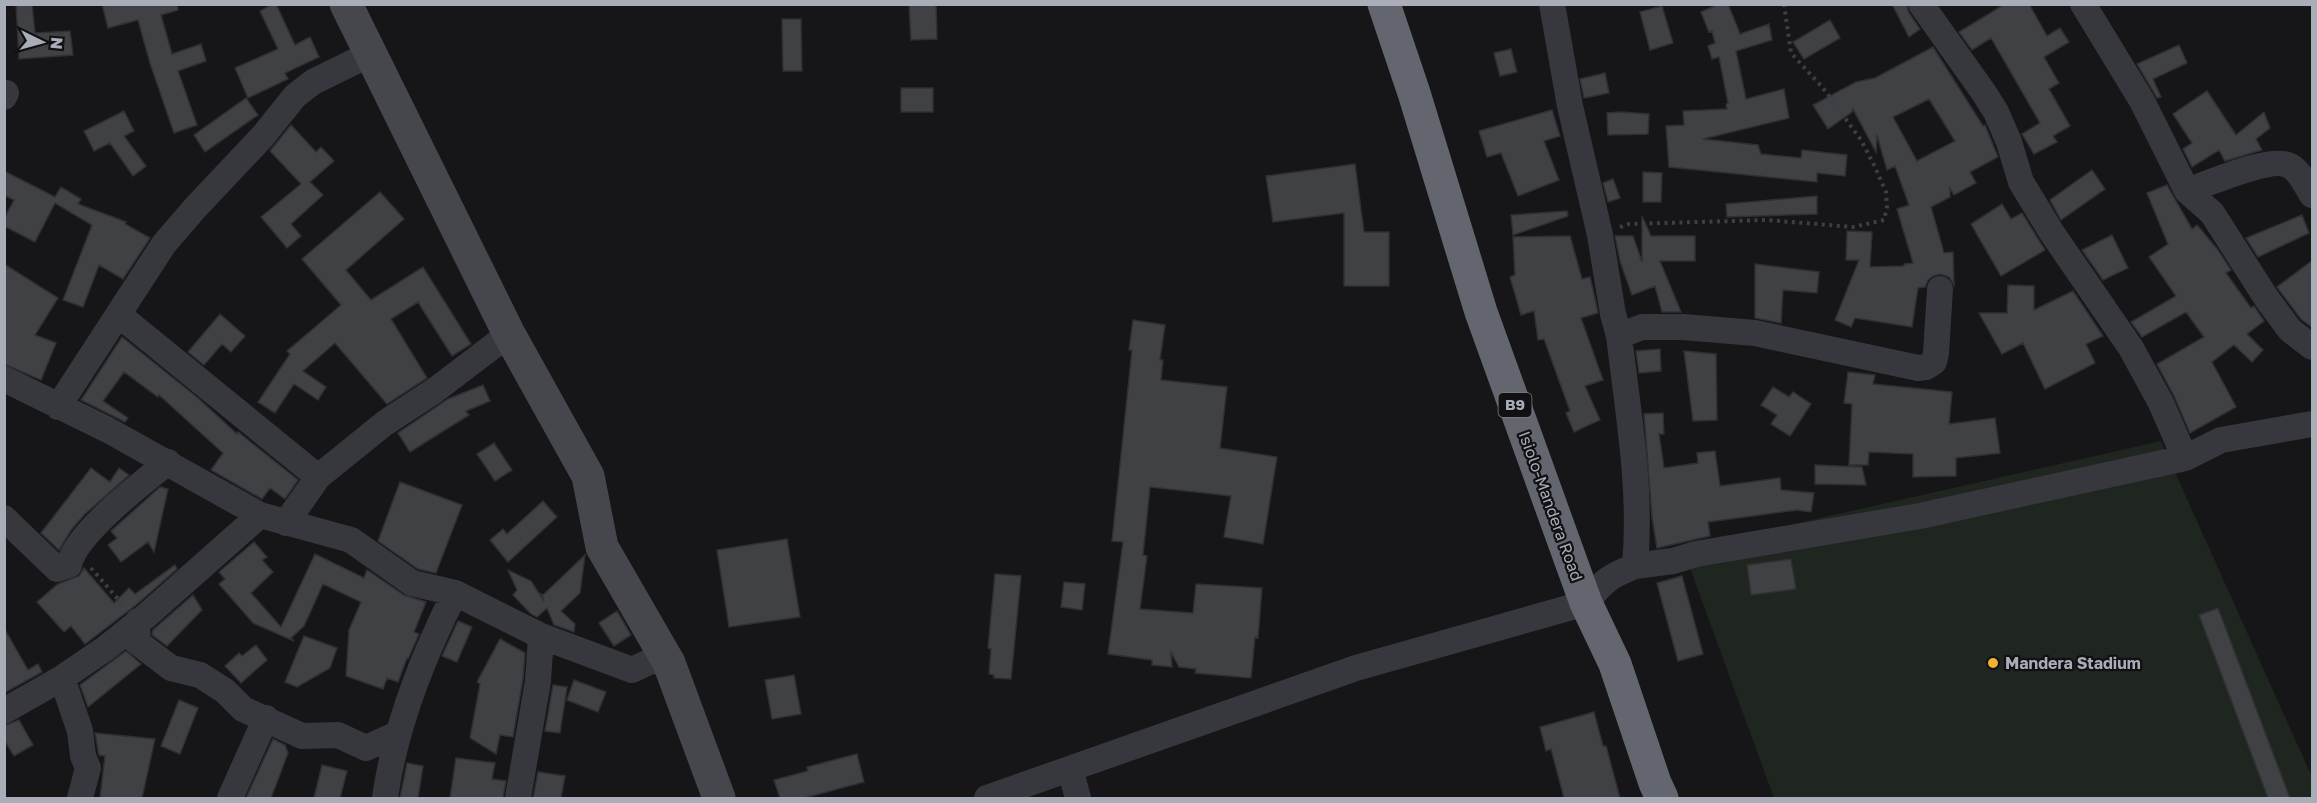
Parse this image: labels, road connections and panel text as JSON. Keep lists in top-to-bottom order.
{
  "streets": {
    "highway": ["B9", "Isiolo-Mandera Road"]
  },
  "places": ["Mandera Stadium"],
  "north": "right"
}
